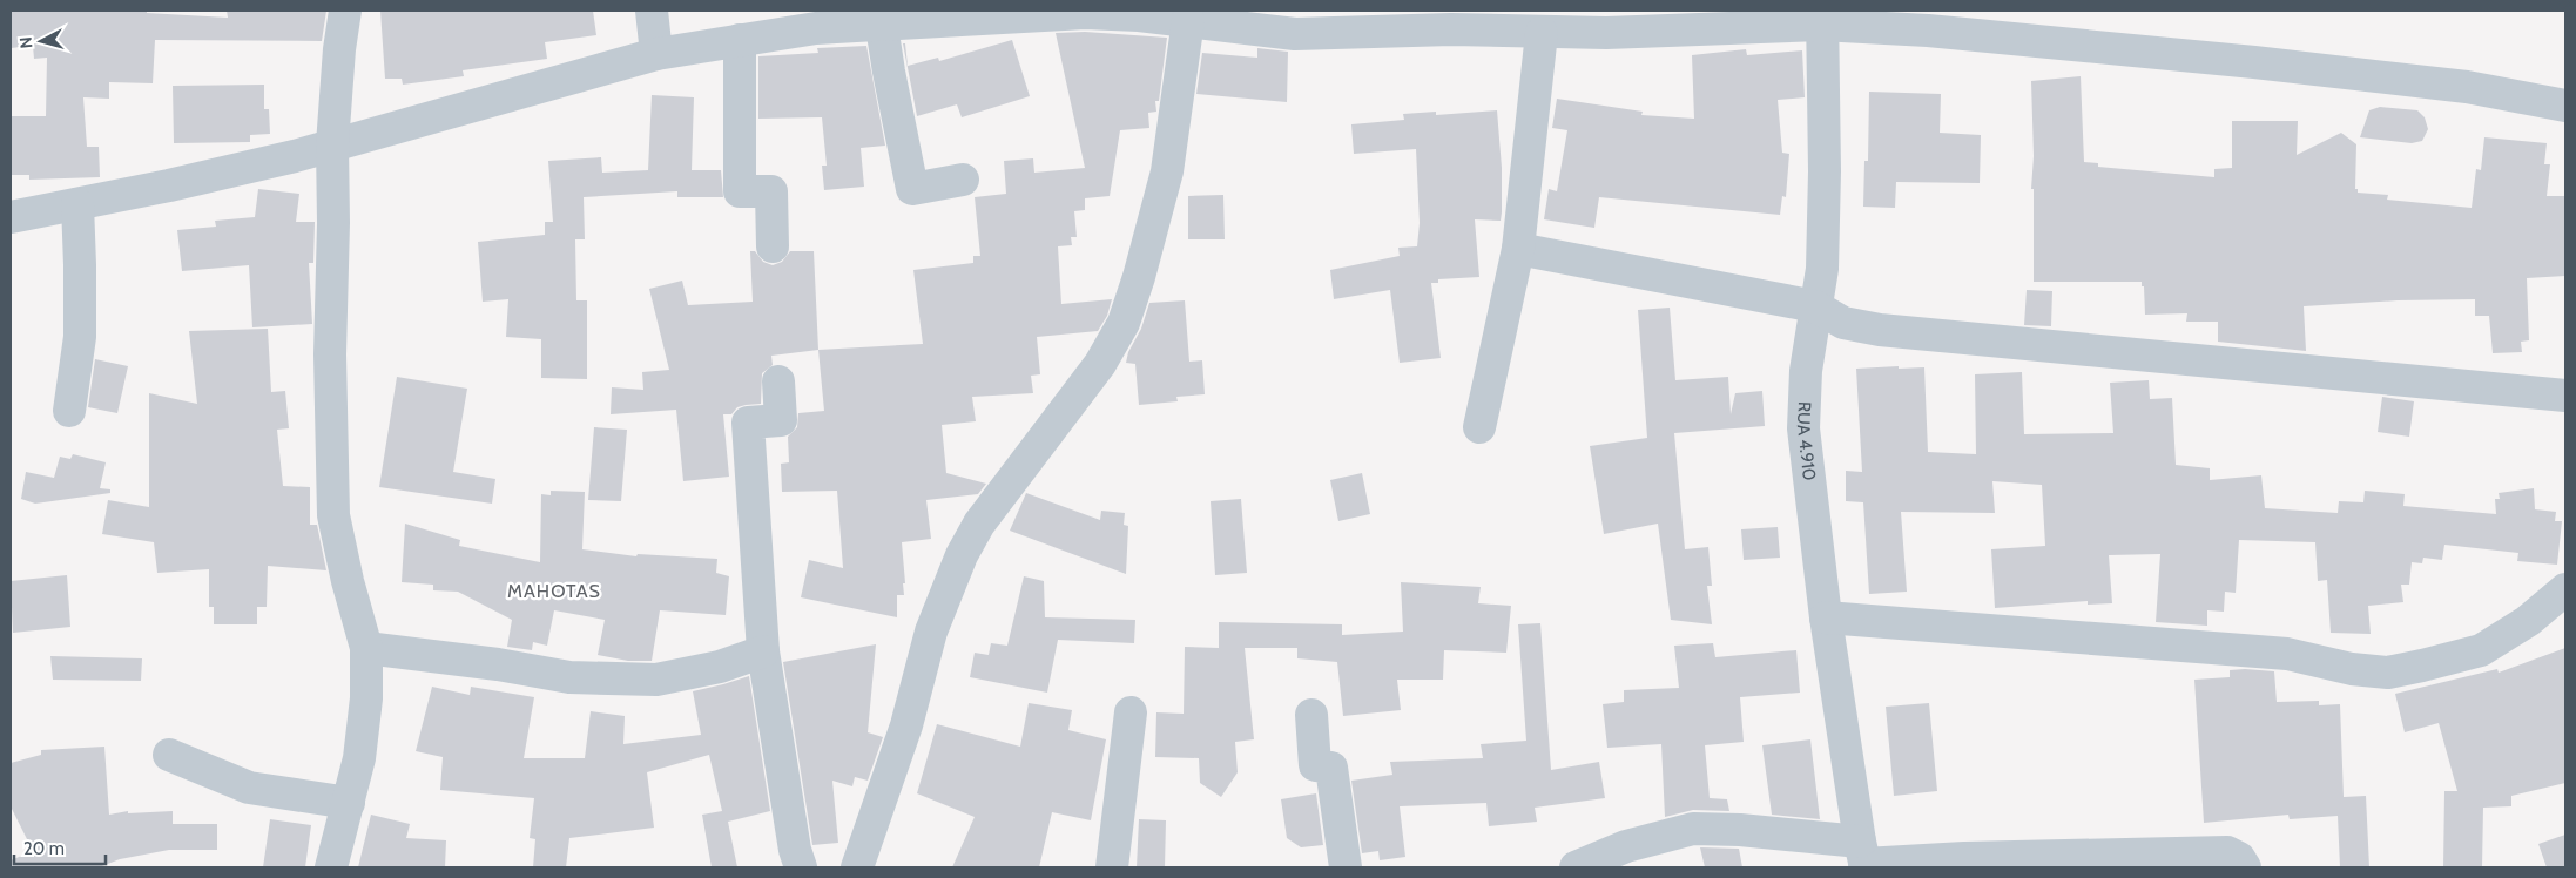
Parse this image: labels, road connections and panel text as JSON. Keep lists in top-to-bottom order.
{
  "streets": {
    "street": ["RUA 4.910"]
  },
  "districts": ["MAHOTAS"],
  "scale_bar": "20 m",
  "north": "left"
}
